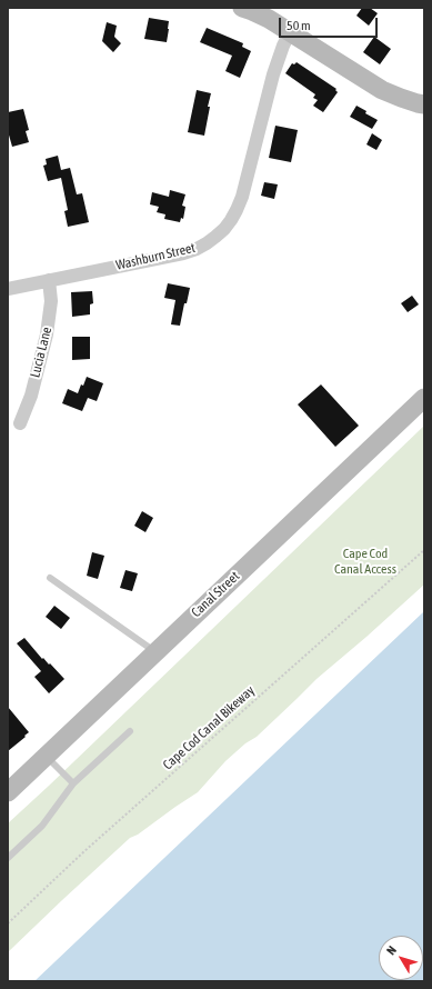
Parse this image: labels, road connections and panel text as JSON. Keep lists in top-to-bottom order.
{
  "streets": {
    "street": ["Washburn Street", "Lucia Lane", "Canal Street"],
    "path": ["Cape Cod Canal Bikeway"]
  },
  "crossings": [
    ["Washburn Street", "Lucia Lane"]
  ],
  "parks": ["Cape Cod Canal Access"],
  "scale_bar": "50 m",
  "north": "top left"
}
